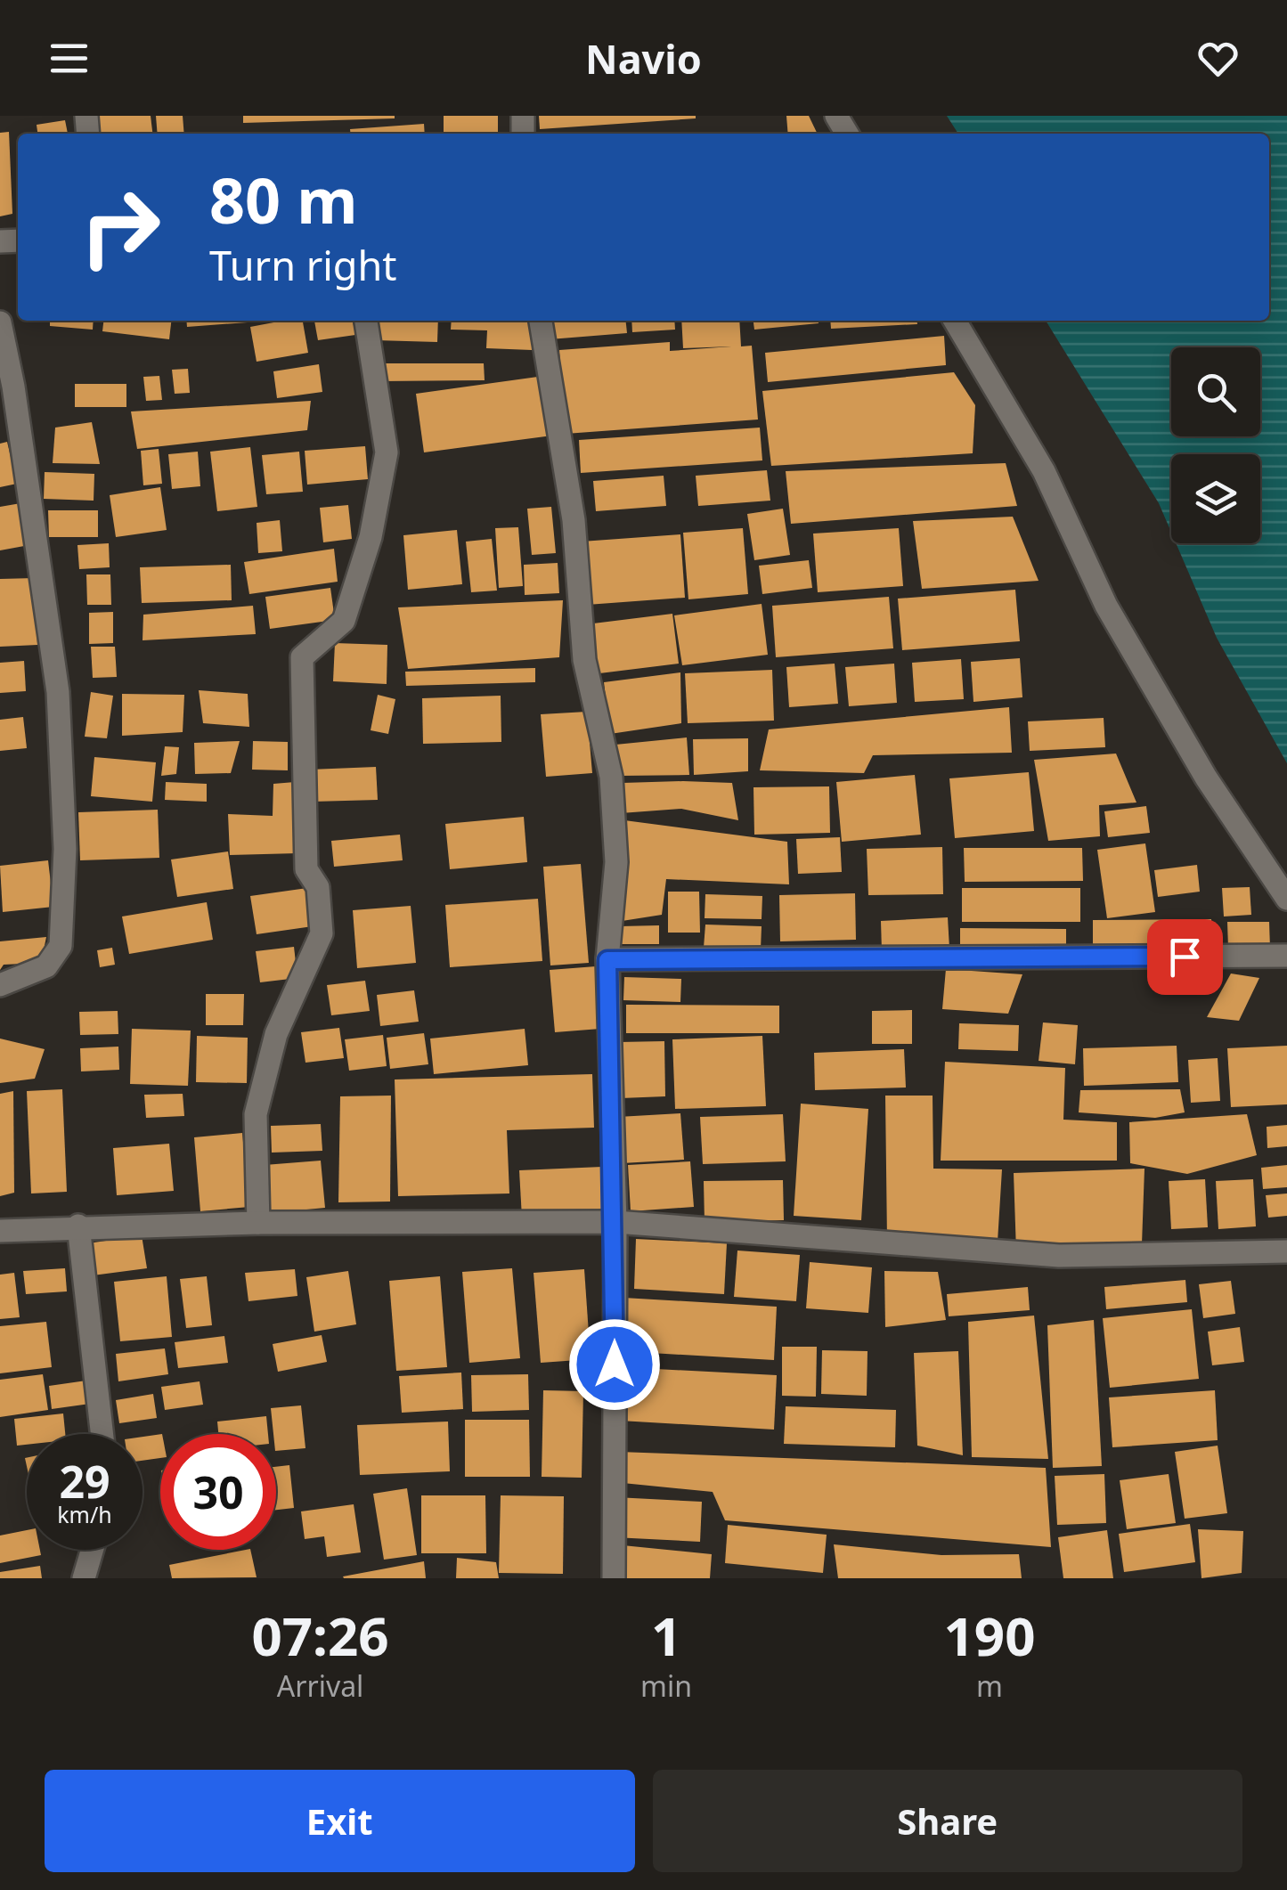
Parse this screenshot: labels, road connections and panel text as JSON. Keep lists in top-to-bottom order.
{
  "page": {
    "header": "Navio",
    "turn": ["80 m", "Turn right"],
    "speed": "29 km/h",
    "limit": "30",
    "eta": [
      "07:26",
      "Arrival",
      "1",
      "min",
      "190",
      "m"
    ],
    "buttons": ["Exit", "Share"]
  }
}
